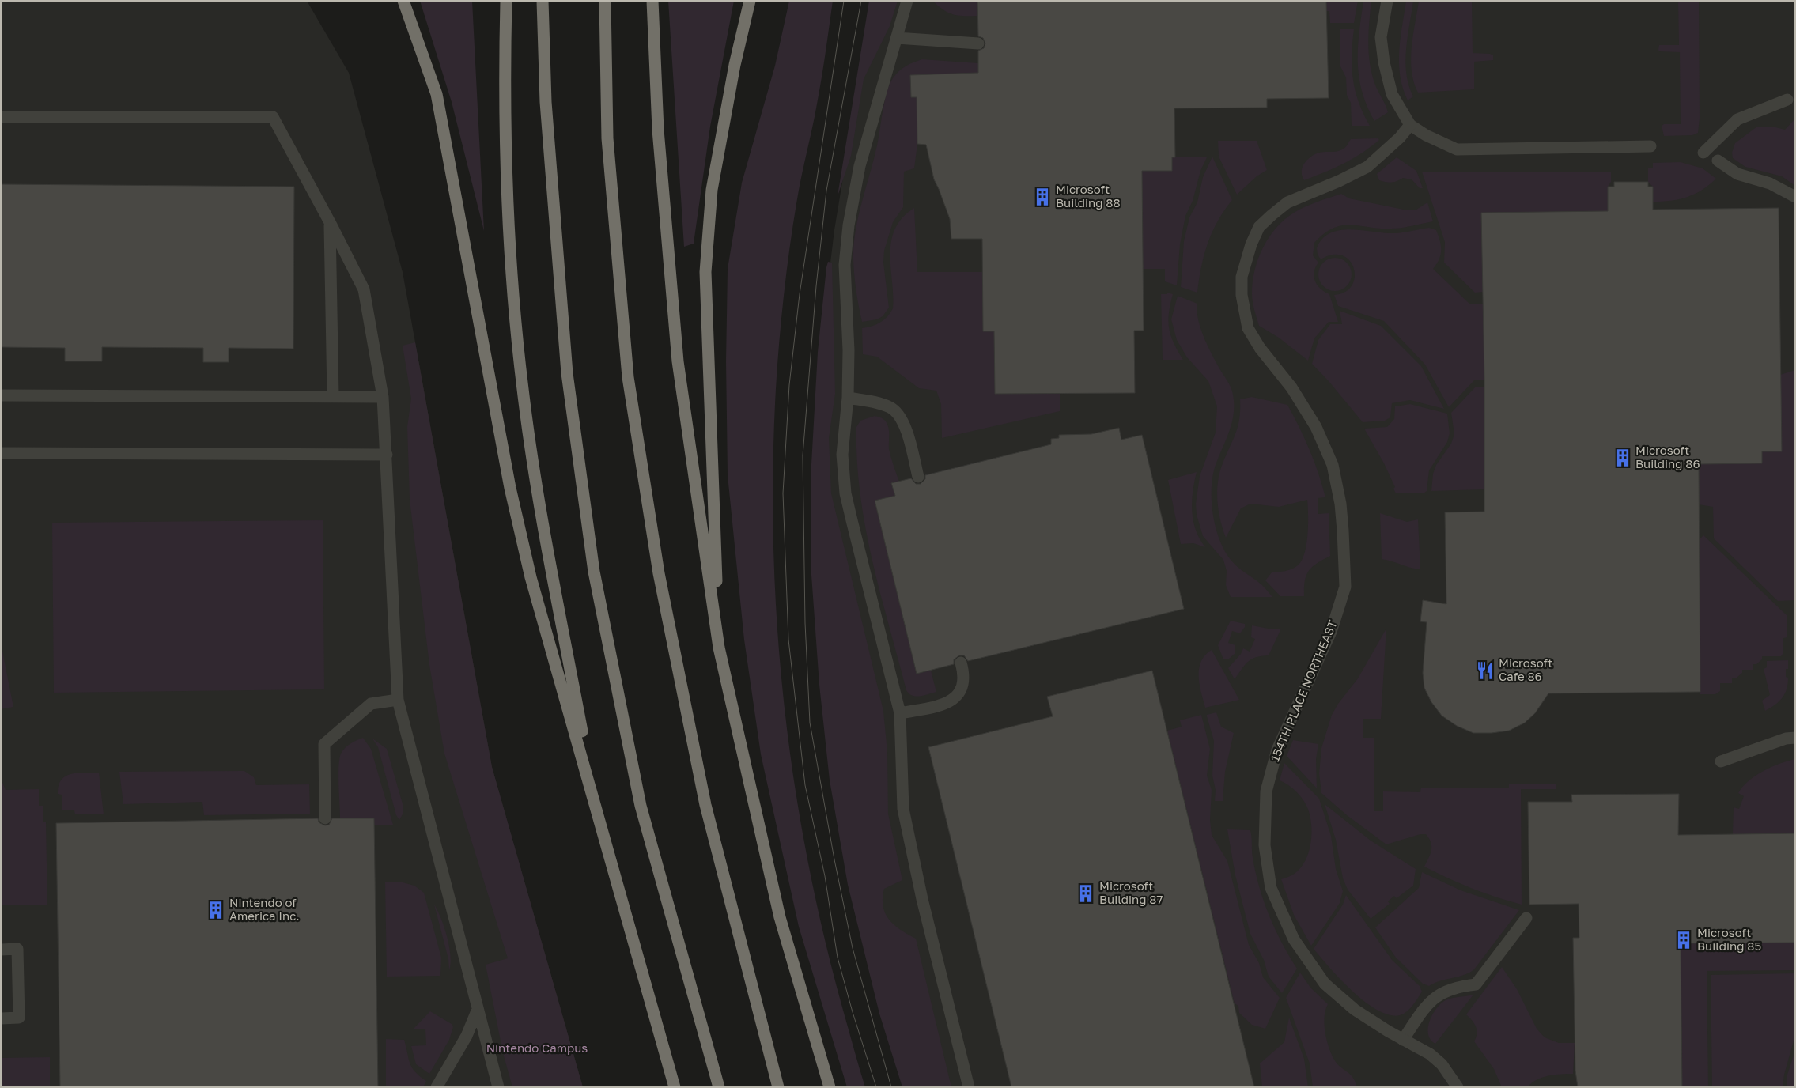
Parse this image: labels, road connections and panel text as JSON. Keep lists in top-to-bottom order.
{
  "streets": {
    "street": ["154TH PLACE NORTHEAST"]
  },
  "parks": ["Nintendo Campus"],
  "places": {
    "building": [
      "Microsoft Building 88",
      "Microsoft Building 86",
      "Microsoft Building 87",
      "Nintendo of America Inc.",
      "Microsoft Building 85"
    ],
    "restaurant": ["Microsoft Cafe 86"]
  }
}
